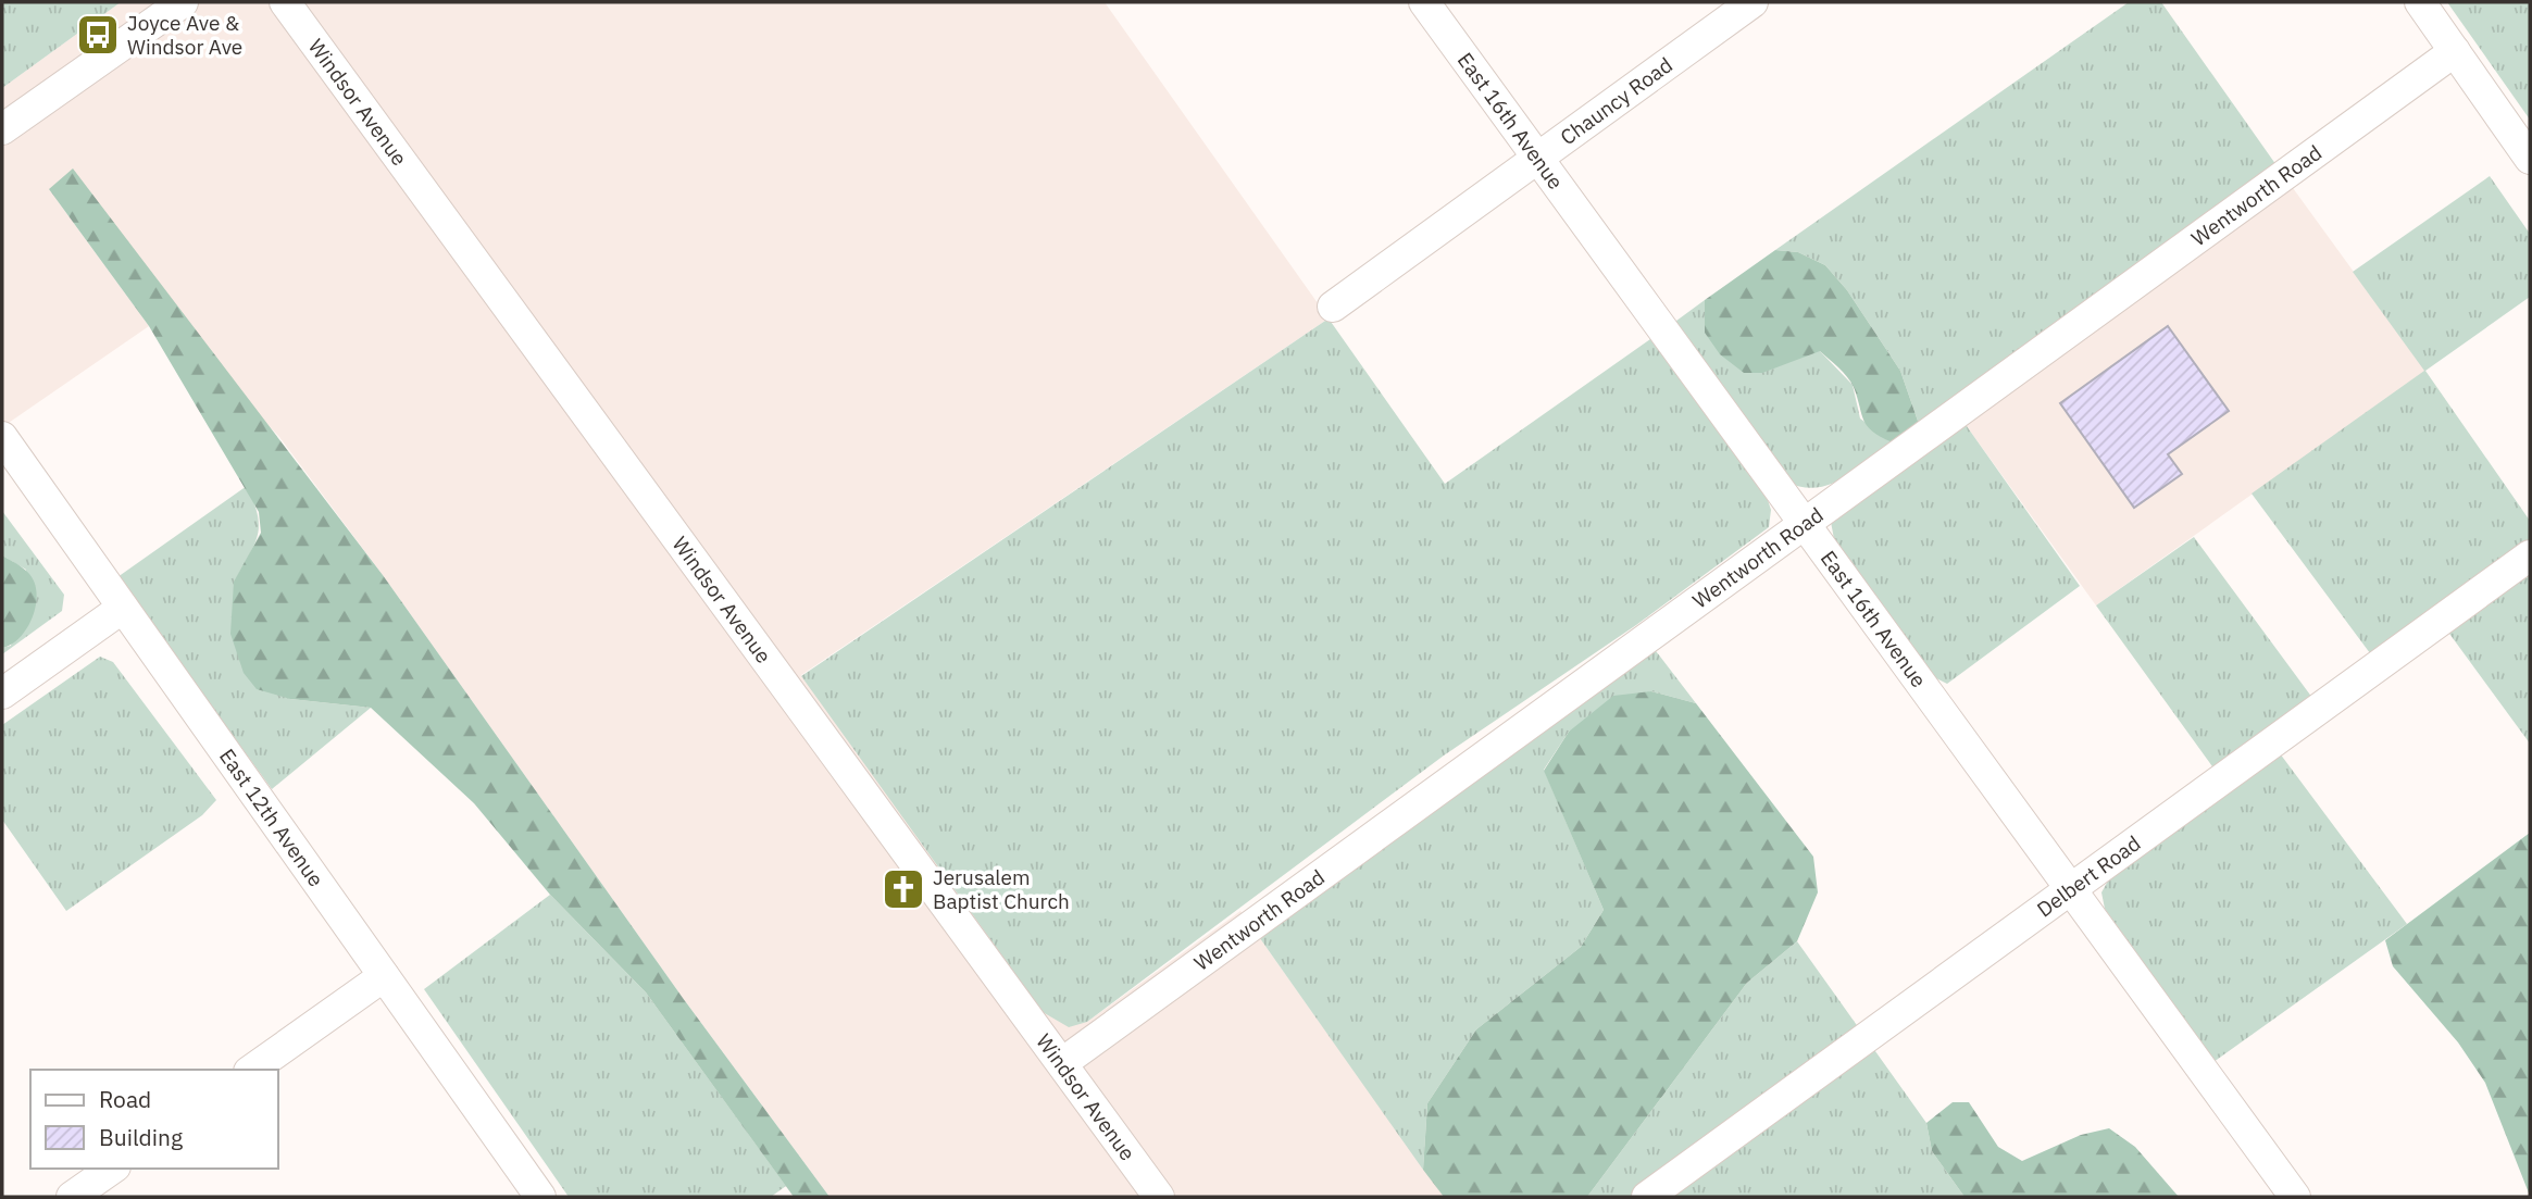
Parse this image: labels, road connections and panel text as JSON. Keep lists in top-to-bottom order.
{
  "streets": {
    "street": [
      "Chauncy Road",
      "Windsor Avenue",
      "East 16th Avenue",
      "Wentworth Road",
      "East 12th Avenue",
      "Delbert Road"
    ]
  },
  "crossings": [
    ["Chauncy Road", "East 16th Avenue"],
    ["Windsor Avenue", "Wentworth Road"],
    ["East 16th Avenue", "Wentworth Road"],
    ["East 16th Avenue", "Delbert Road"]
  ],
  "places": {
    "bus stop": ["Joyce Ave & Windsor Ave"],
    "church": ["Jerusalem Baptist Church"]
  },
  "legend": ["Road", "Building"]
}
